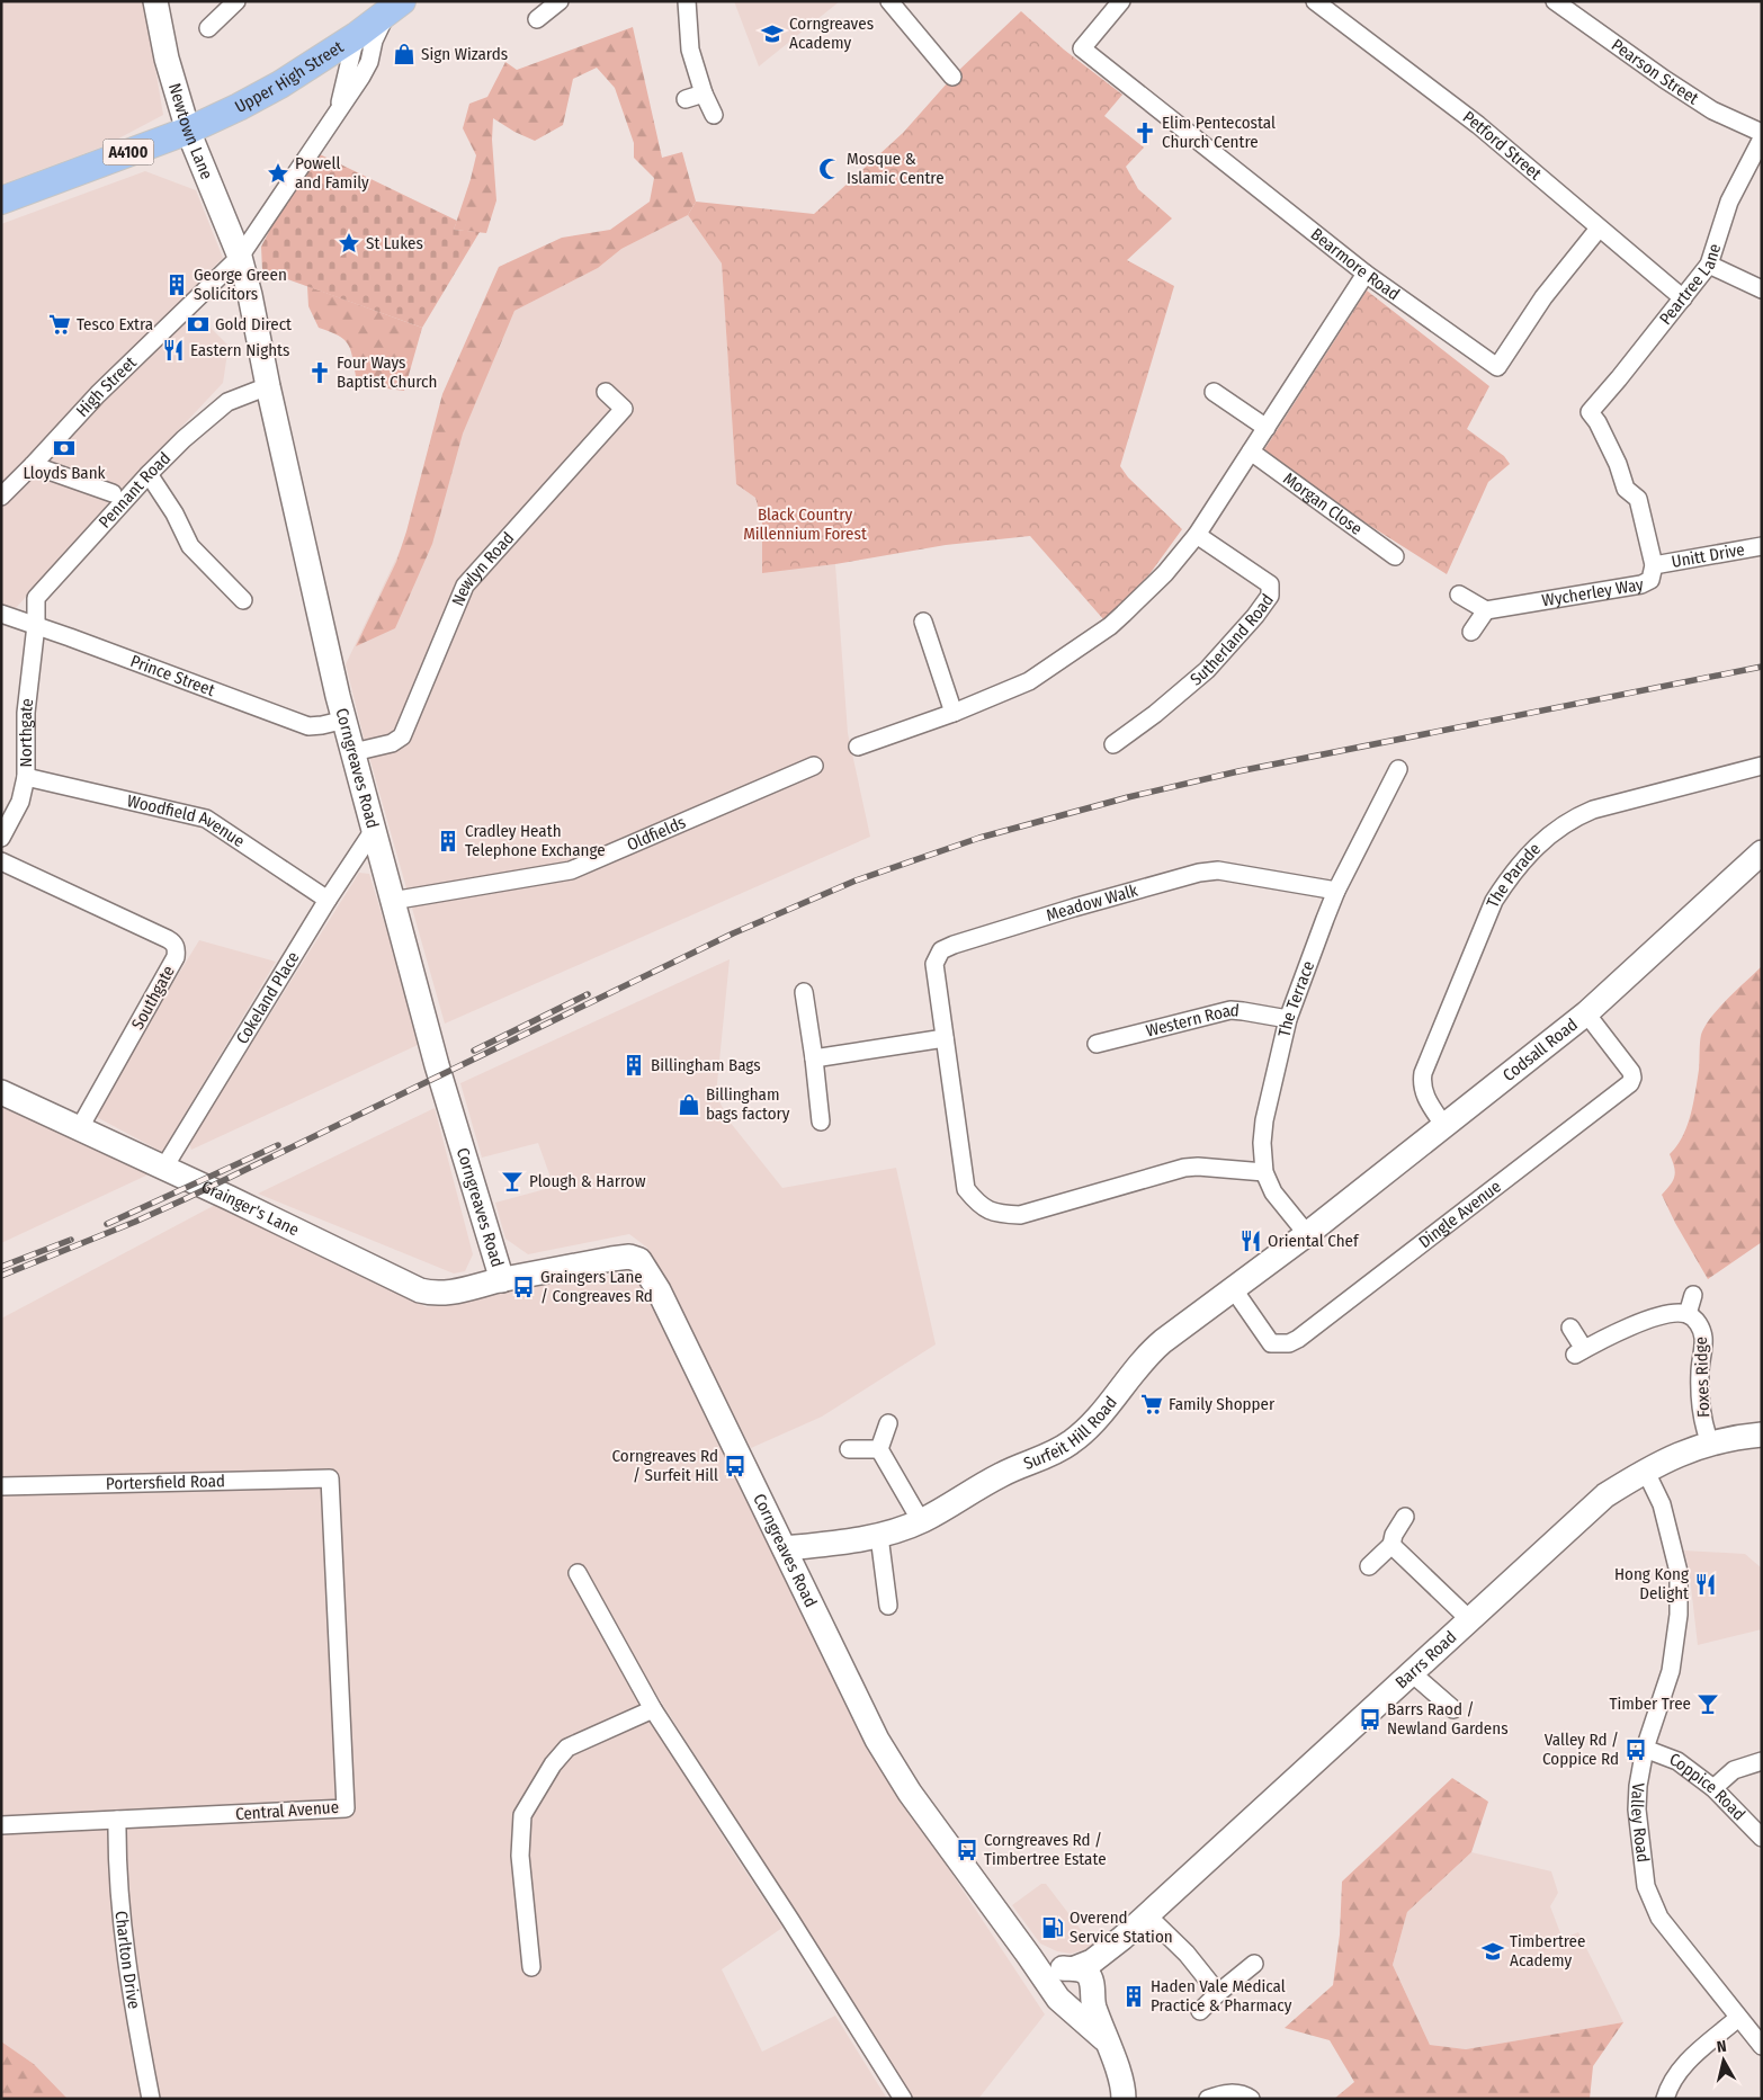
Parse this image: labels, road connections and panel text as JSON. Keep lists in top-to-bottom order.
{
  "streets": {
    "main road": ["Upper High Street", "A4100"],
    "street": [
      "Pearson Street",
      "Newtown Lane",
      "Petford Street",
      "Bearmore Road",
      "Peartree Lane",
      "High Street",
      "Pennant Road",
      "Morgan Close",
      "Unitt Drive",
      "Newlyn Road",
      "Wycherley Way",
      "Sutherland Road",
      "Prince Street",
      "Northgate",
      "Corngreaves Road",
      "Woodfield Avenue",
      "Oldfields",
      "The Parade",
      "Meadow Walk",
      "Southgate",
      "Cokeland Place",
      "The Terrace",
      "Western Road",
      "Codsall Road",
      "Grainger's Lane",
      "Dingle Avenue",
      "Foxes Ridge",
      "Surfeit Hill Road",
      "Portersfield Road",
      "Barrs Road",
      "Coppice Road",
      "Central Avenue",
      "Valley Road",
      "Charlton Drive"
    ]
  },
  "crossings": [
    ["Upper High Street", "Newtown Lane"],
    ["Upper High Street", "A4100"],
    ["Upper High Street", "High Street"],
    ["Upper High Street", "Corngreaves Road"],
    ["Newtown Lane", "A4100"],
    ["Newtown Lane", "High Street"],
    ["Newtown Lane", "Corngreaves Road"],
    ["Petford Street", "Bearmore Road"],
    ["Petford Street", "Peartree Lane"],
    ["Peartree Lane", "Wycherley Way"],
    ["High Street", "Corngreaves Road"],
    ["Pennant Road", "Prince Street"],
    ["Pennant Road", "Northgate"],
    ["Pennant Road", "Corngreaves Road"],
    ["Unitt Drive", "Wycherley Way"],
    ["Newlyn Road", "Corngreaves Road"],
    ["Prince Street", "Northgate"],
    ["Prince Street", "Corngreaves Road"],
    ["Northgate", "Woodfield Avenue"],
    ["Corngreaves Road", "Oldfields"],
    ["Corngreaves Road", "Cokeland Place"],
    ["Corngreaves Road", "Grainger's Lane"],
    ["Corngreaves Road", "Surfeit Hill Road"],
    ["Corngreaves Road", "Barrs Road"],
    ["Woodfield Avenue", "Cokeland Place"],
    ["The Parade", "Codsall Road"],
    ["Meadow Walk", "The Terrace"],
    ["Southgate", "Grainger's Lane"],
    ["Cokeland Place", "Grainger's Lane"],
    ["The Terrace", "Western Road"],
    ["The Terrace", "Codsall Road"],
    ["The Terrace", "Surfeit Hill Road"],
    ["Codsall Road", "Dingle Avenue"],
    ["Codsall Road", "Surfeit Hill Road"],
    ["Dingle Avenue", "Surfeit Hill Road"],
    ["Foxes Ridge", "Barrs Road"],
    ["Portersfield Road", "Central Avenue"],
    ["Barrs Road", "Valley Road"],
    ["Coppice Road", "Valley Road"],
    ["Central Avenue", "Charlton Drive"]
  ],
  "parks": ["Black Country Millennium Forest"],
  "places": {
    "school or university": ["Corngreaves Academy", "Timbertree Academy"],
    "shop": ["Sign Wizards", "Billingham bags factory"],
    "church": ["Elim Pentecostal Church Centre", "Four Ways Baptist Church"],
    "mosque": ["Mosque & Islamic Centre"],
    "place": ["Powell and Family", "St Lukes"],
    "building": [
      "George Green Solicitors",
      "Cradley Heath Telephone Exchange",
      "Billingham Bags",
      "Haden Vale Medical Practice & Pharmacy"
    ],
    "supermarket": ["Tesco Extra", "Family Shopper"],
    "bank": ["Gold Direct", "Lloyds Bank"],
    "restaurant": ["Eastern Nights", "Oriental Chef", "Hong Kong Delight"],
    "bar": ["Plough & Harrow", "Timber Tree"],
    "bus stop": [
      "Graingers Lane / Congreaves Rd",
      "Corngreaves Rd / Surfeit Hill",
      "Barrs Raod / Newland Gardens",
      "Valley Rd / Coppice Rd",
      "Corngreaves Rd / Timbertree Estate"
    ],
    "fuel station": ["Overend Service Station"]
  },
  "north": "top"
}
